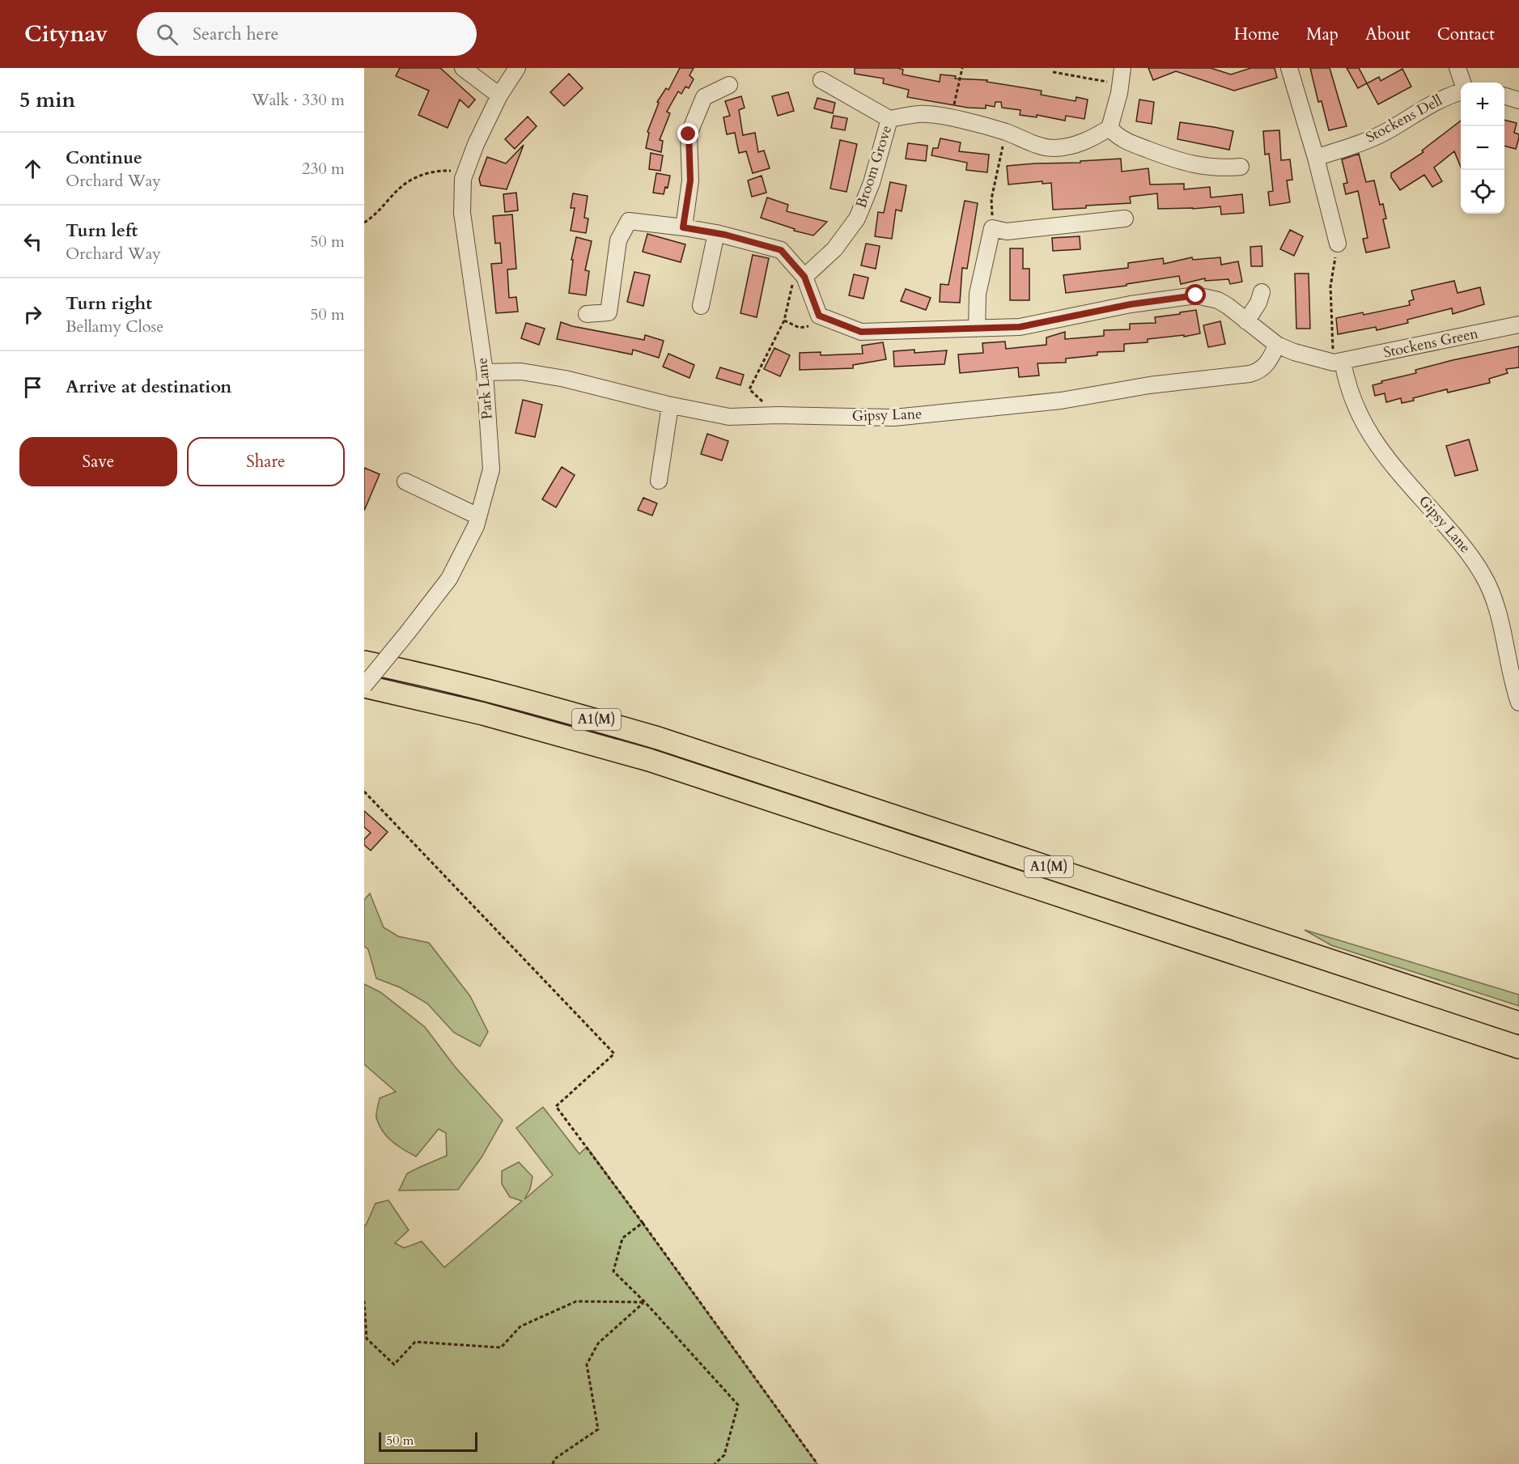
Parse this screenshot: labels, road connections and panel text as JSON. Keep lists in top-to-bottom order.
{
  "streets": {
    "highway": ["A1(M)"],
    "street": [
      "Stockens Dell",
      "Broom Grove",
      "Stockens Green",
      "Park Lane",
      "Gipsy Lane"
    ]
  },
  "crossings": [
    ["Stockens Green", "Gipsy Lane"],
    ["Park Lane", "Gipsy Lane"],
    ["Park Lane", "A1(M)"]
  ],
  "scale_bar": "50 m",
  "page": {
    "header": "Citynav",
    "search": "Search here",
    "nav": [
      "Home",
      "Map",
      "About",
      "Contact"
    ],
    "heading": ["5 min", "Walk · 330 m"],
    "map_buttons": ["+", "−"],
    "list": [
      ["Continue", "Orchard Way", "230 m"],
      ["Turn left", "Orchard Way", "50 m"],
      ["Turn right", "Bellamy Close", "50 m"],
      "Arrive at destination"
    ],
    "buttons": ["Save", "Share"],
    "scale": "50 m"
  }
}
